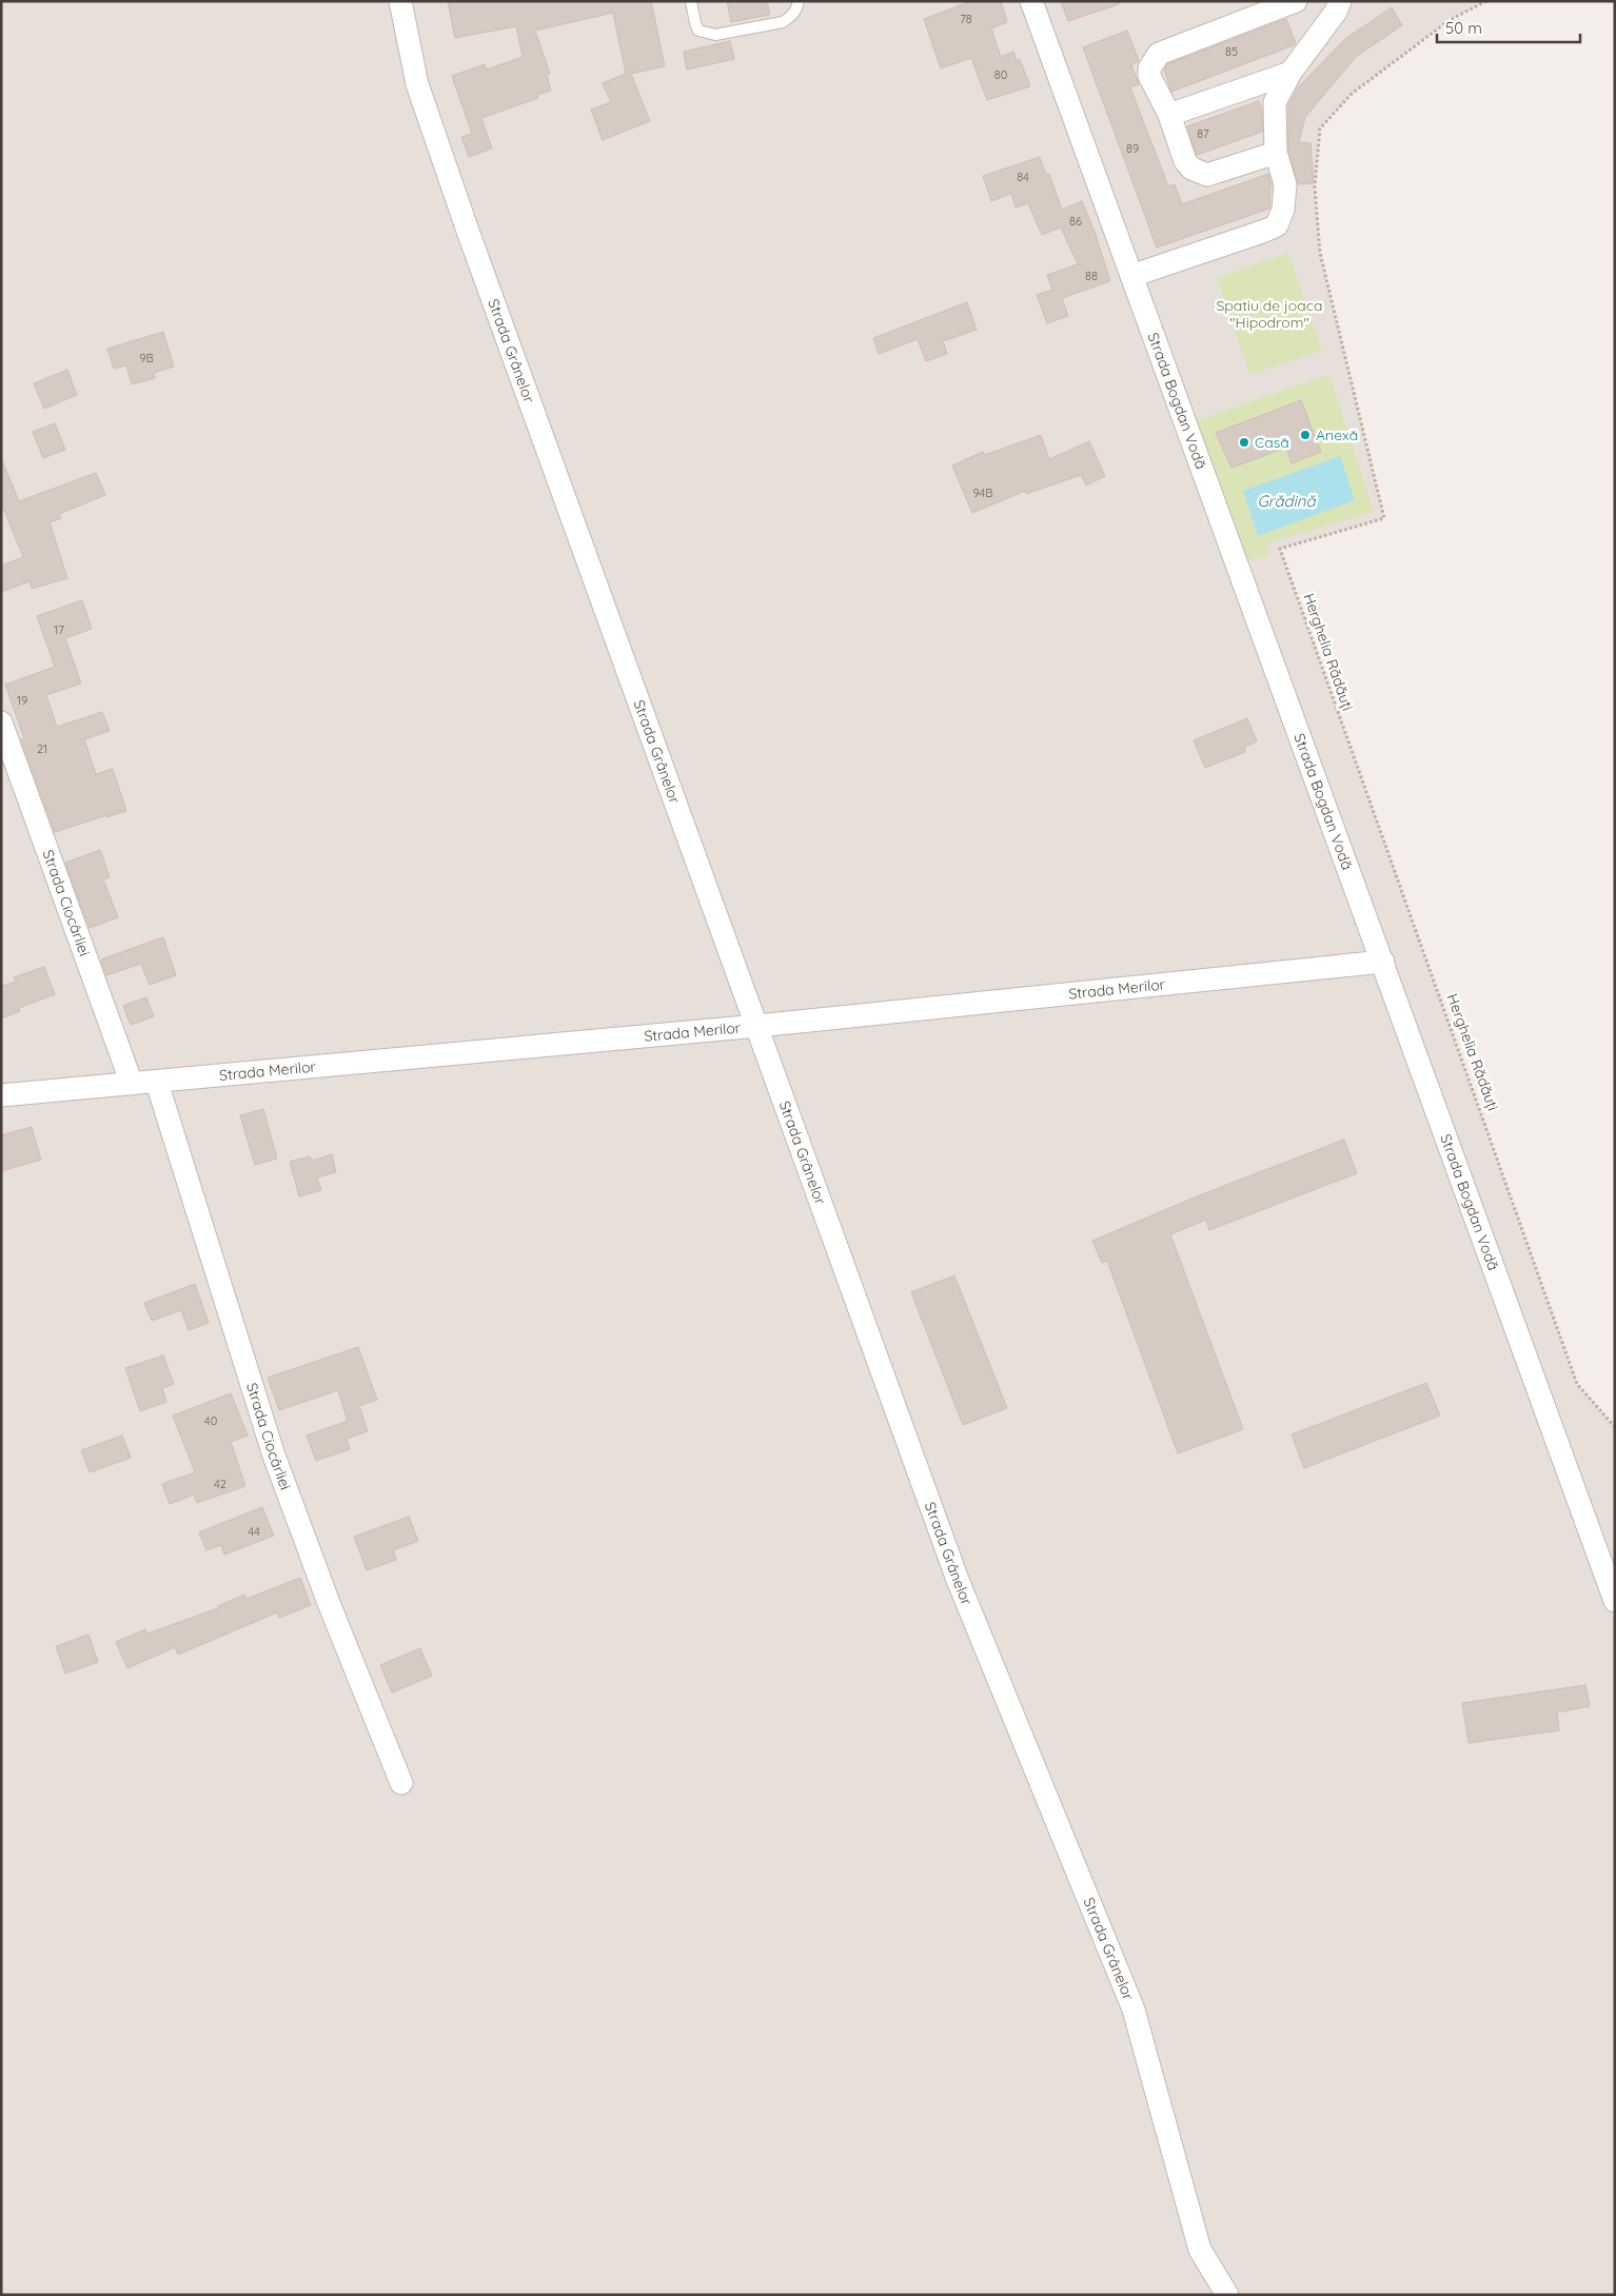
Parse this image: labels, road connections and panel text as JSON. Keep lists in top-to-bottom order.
{
  "streets": {
    "street": [
      "Strada Grânelor",
      "Strada Bogdan Vodă",
      "Strada Ciocârliei",
      "Strada Merilor"
    ],
    "path": ["Herghelia Rădăuți"]
  },
  "crossings": [
    ["Strada Grânelor", "Strada Merilor"],
    ["Strada Bogdan Vodă", "Strada Merilor"],
    ["Strada Ciocârliei", "Strada Merilor"]
  ],
  "water": ["Grădină"],
  "parks": ["Spatiu de joaca \"Hipodrom\""],
  "places": ["Anexă", "Casă"],
  "house_numbers": [
    "78",
    "85",
    "80",
    "87",
    "89",
    "84",
    "86",
    "88",
    "9B",
    "94B",
    "17",
    "19",
    "21",
    "40",
    "42",
    "44"
  ],
  "scale_bar": "50 m"
}
